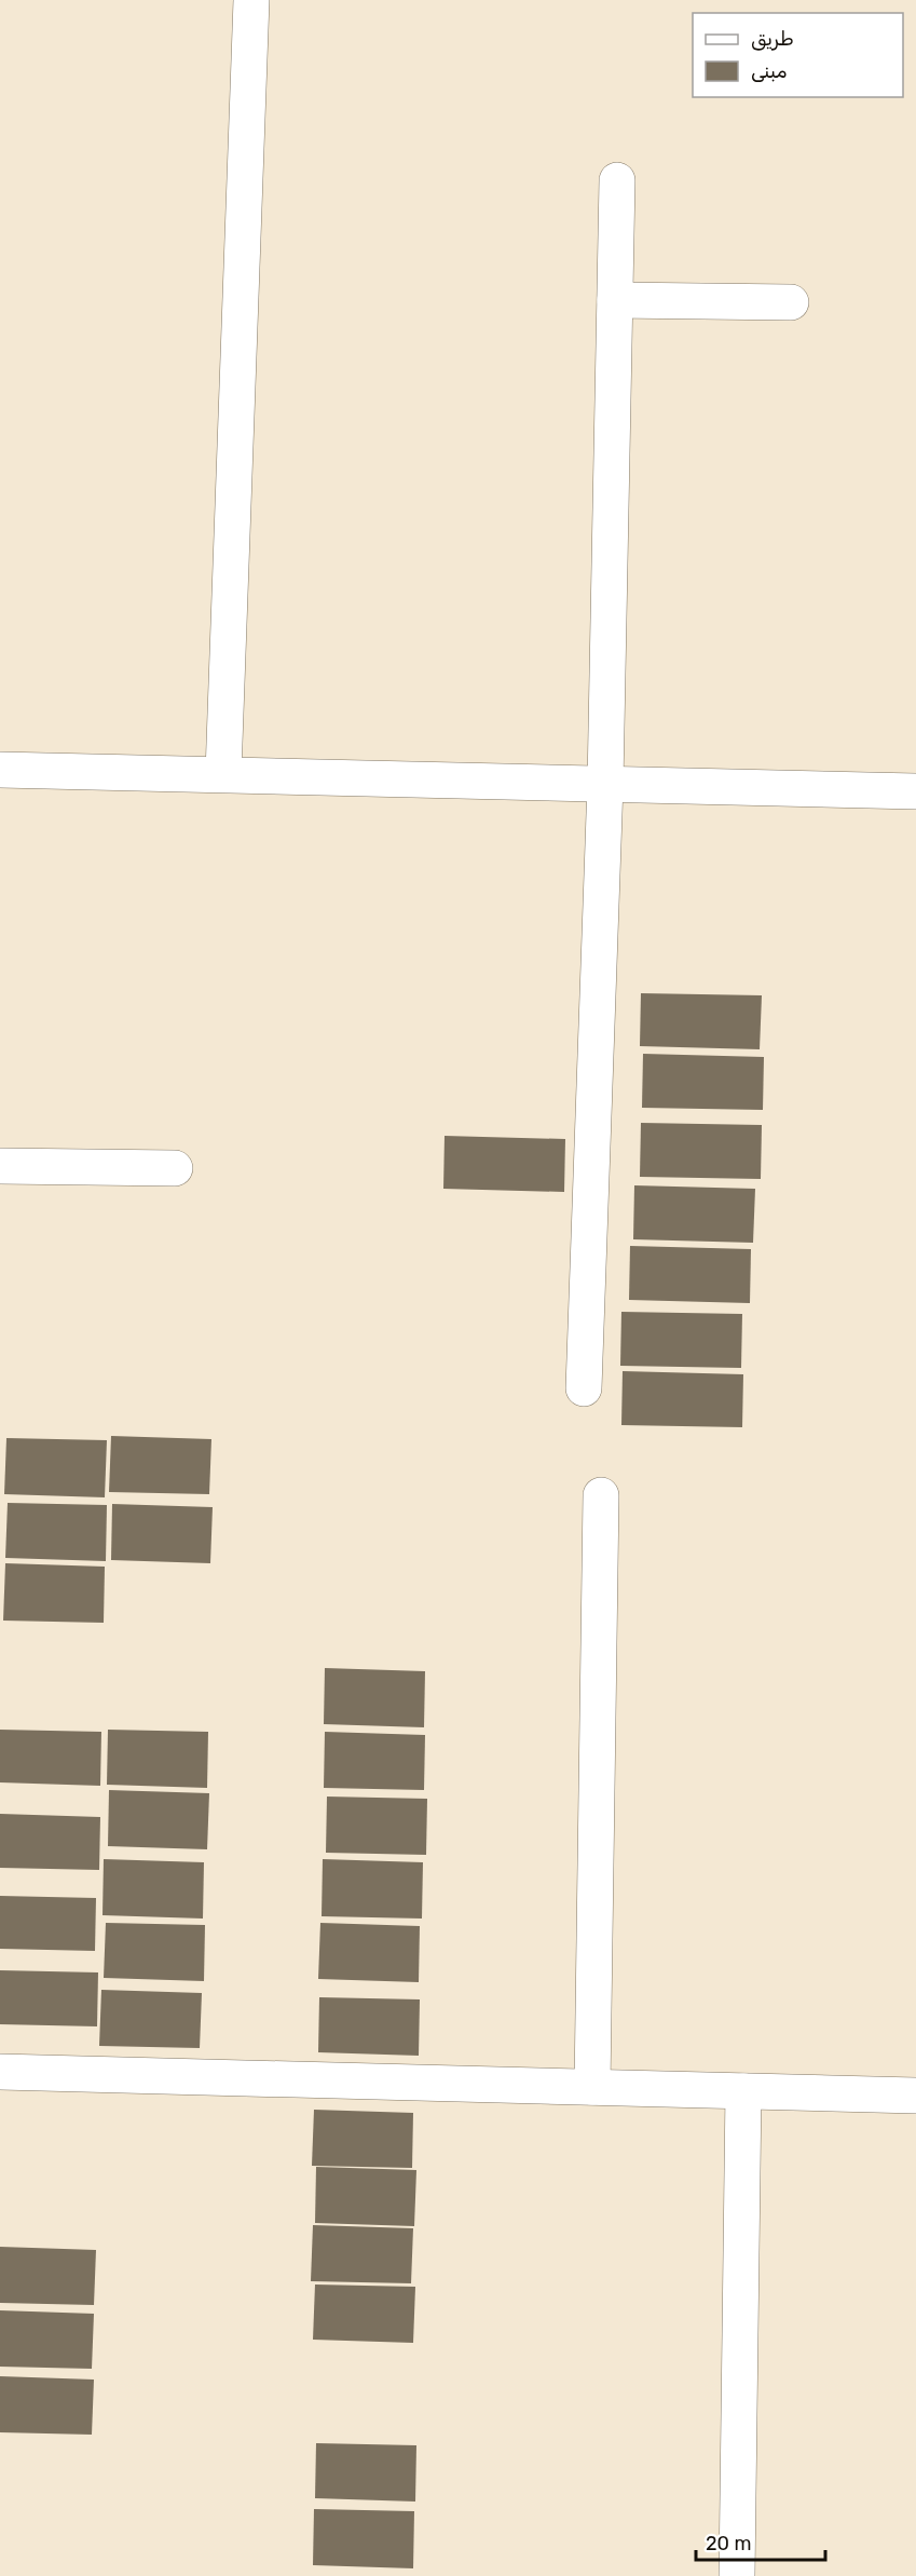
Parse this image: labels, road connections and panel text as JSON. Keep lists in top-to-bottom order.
{
  "legend": ["طريق", "مبنى"],
  "scale_bar": "20 m"
}
